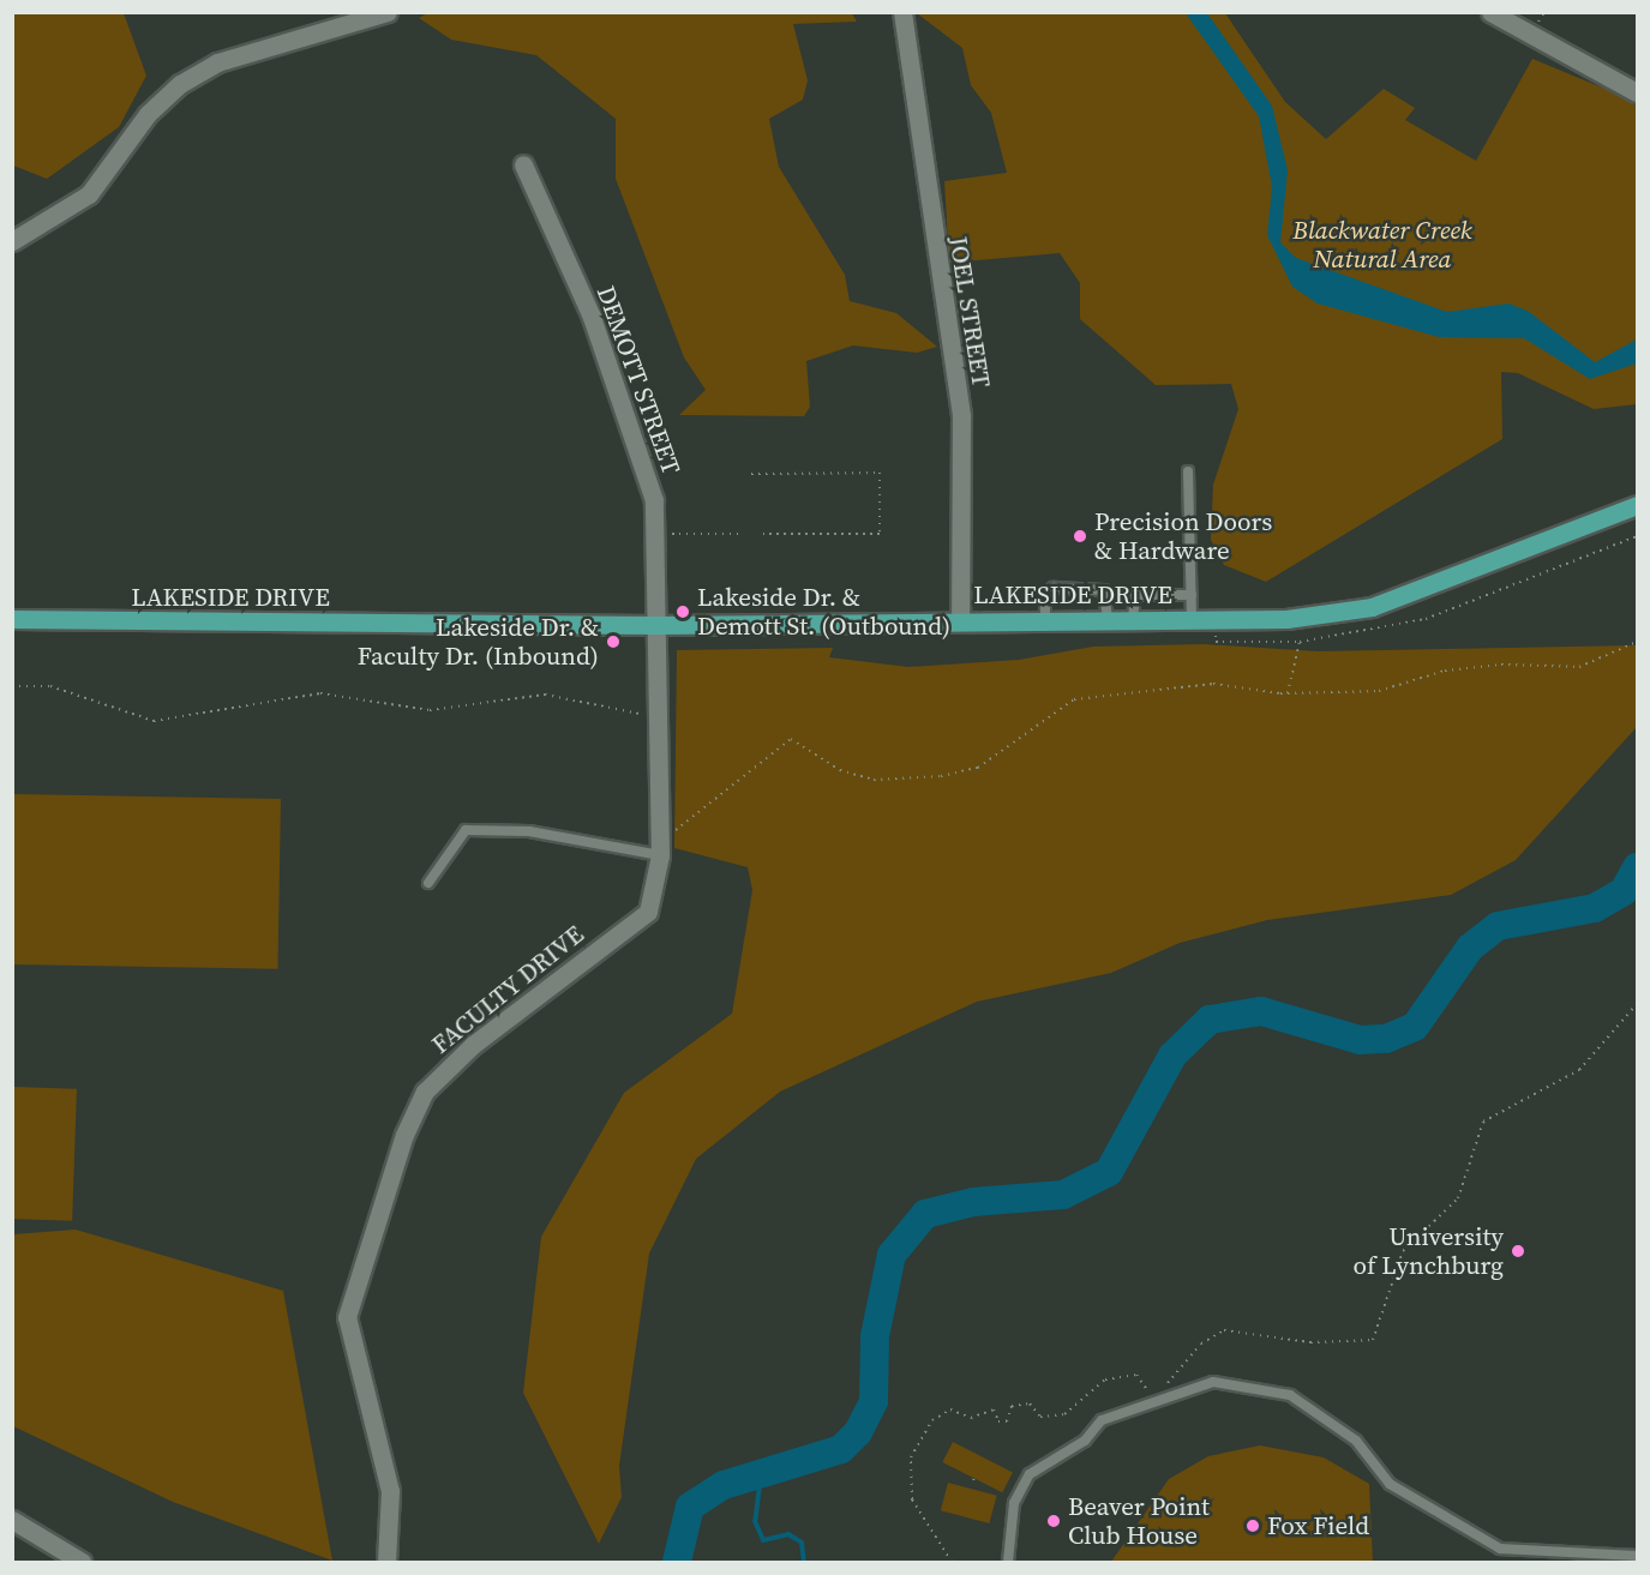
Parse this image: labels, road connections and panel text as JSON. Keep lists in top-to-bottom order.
{
  "streets": {
    "main road": ["LAKESIDE DRIVE"],
    "street": ["JOEL STREET", "DEMOTT STREET", "FACULTY DRIVE"]
  },
  "crossings": [
    ["JOEL STREET", "LAKESIDE DRIVE"],
    ["DEMOTT STREET", "LAKESIDE DRIVE"],
    ["DEMOTT STREET", "FACULTY DRIVE"],
    ["LAKESIDE DRIVE", "FACULTY DRIVE"]
  ],
  "parks": ["Blackwater Creek Natural Area"],
  "places": [
    "Precision Doors & Hardware",
    "Lakeside Dr. & Demott St. (Outbound)",
    "Lakeside Dr. & Faculty Dr. (Inbound)",
    "University of Lynchburg",
    "Beaver Point Club House",
    "Fox Field"
  ]
}
